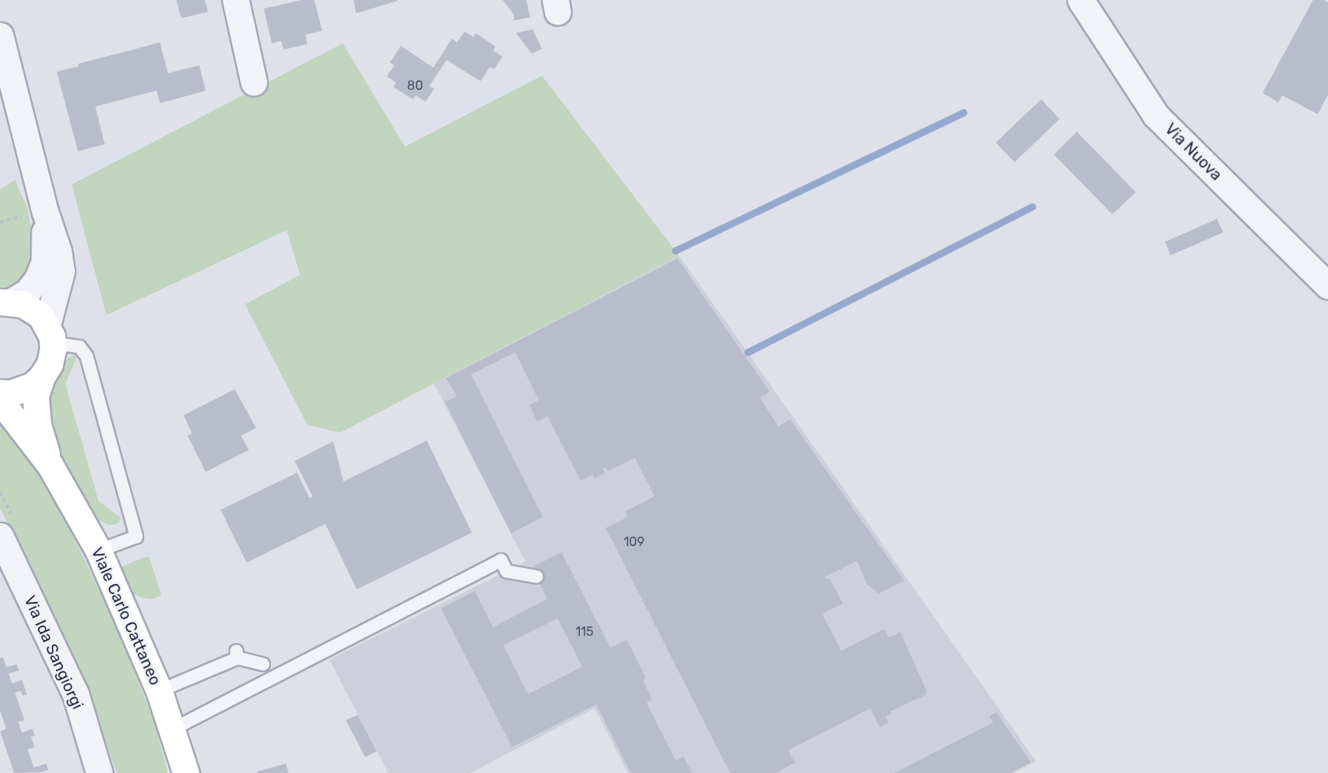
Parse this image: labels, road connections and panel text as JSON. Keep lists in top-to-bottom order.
{
  "streets": {
    "main road": ["Viale Carlo Cattaneo"],
    "street": ["Via Nuova", "Via Ida Sangiorgi"]
  },
  "house_numbers": ["80", "109", "115"]
}
